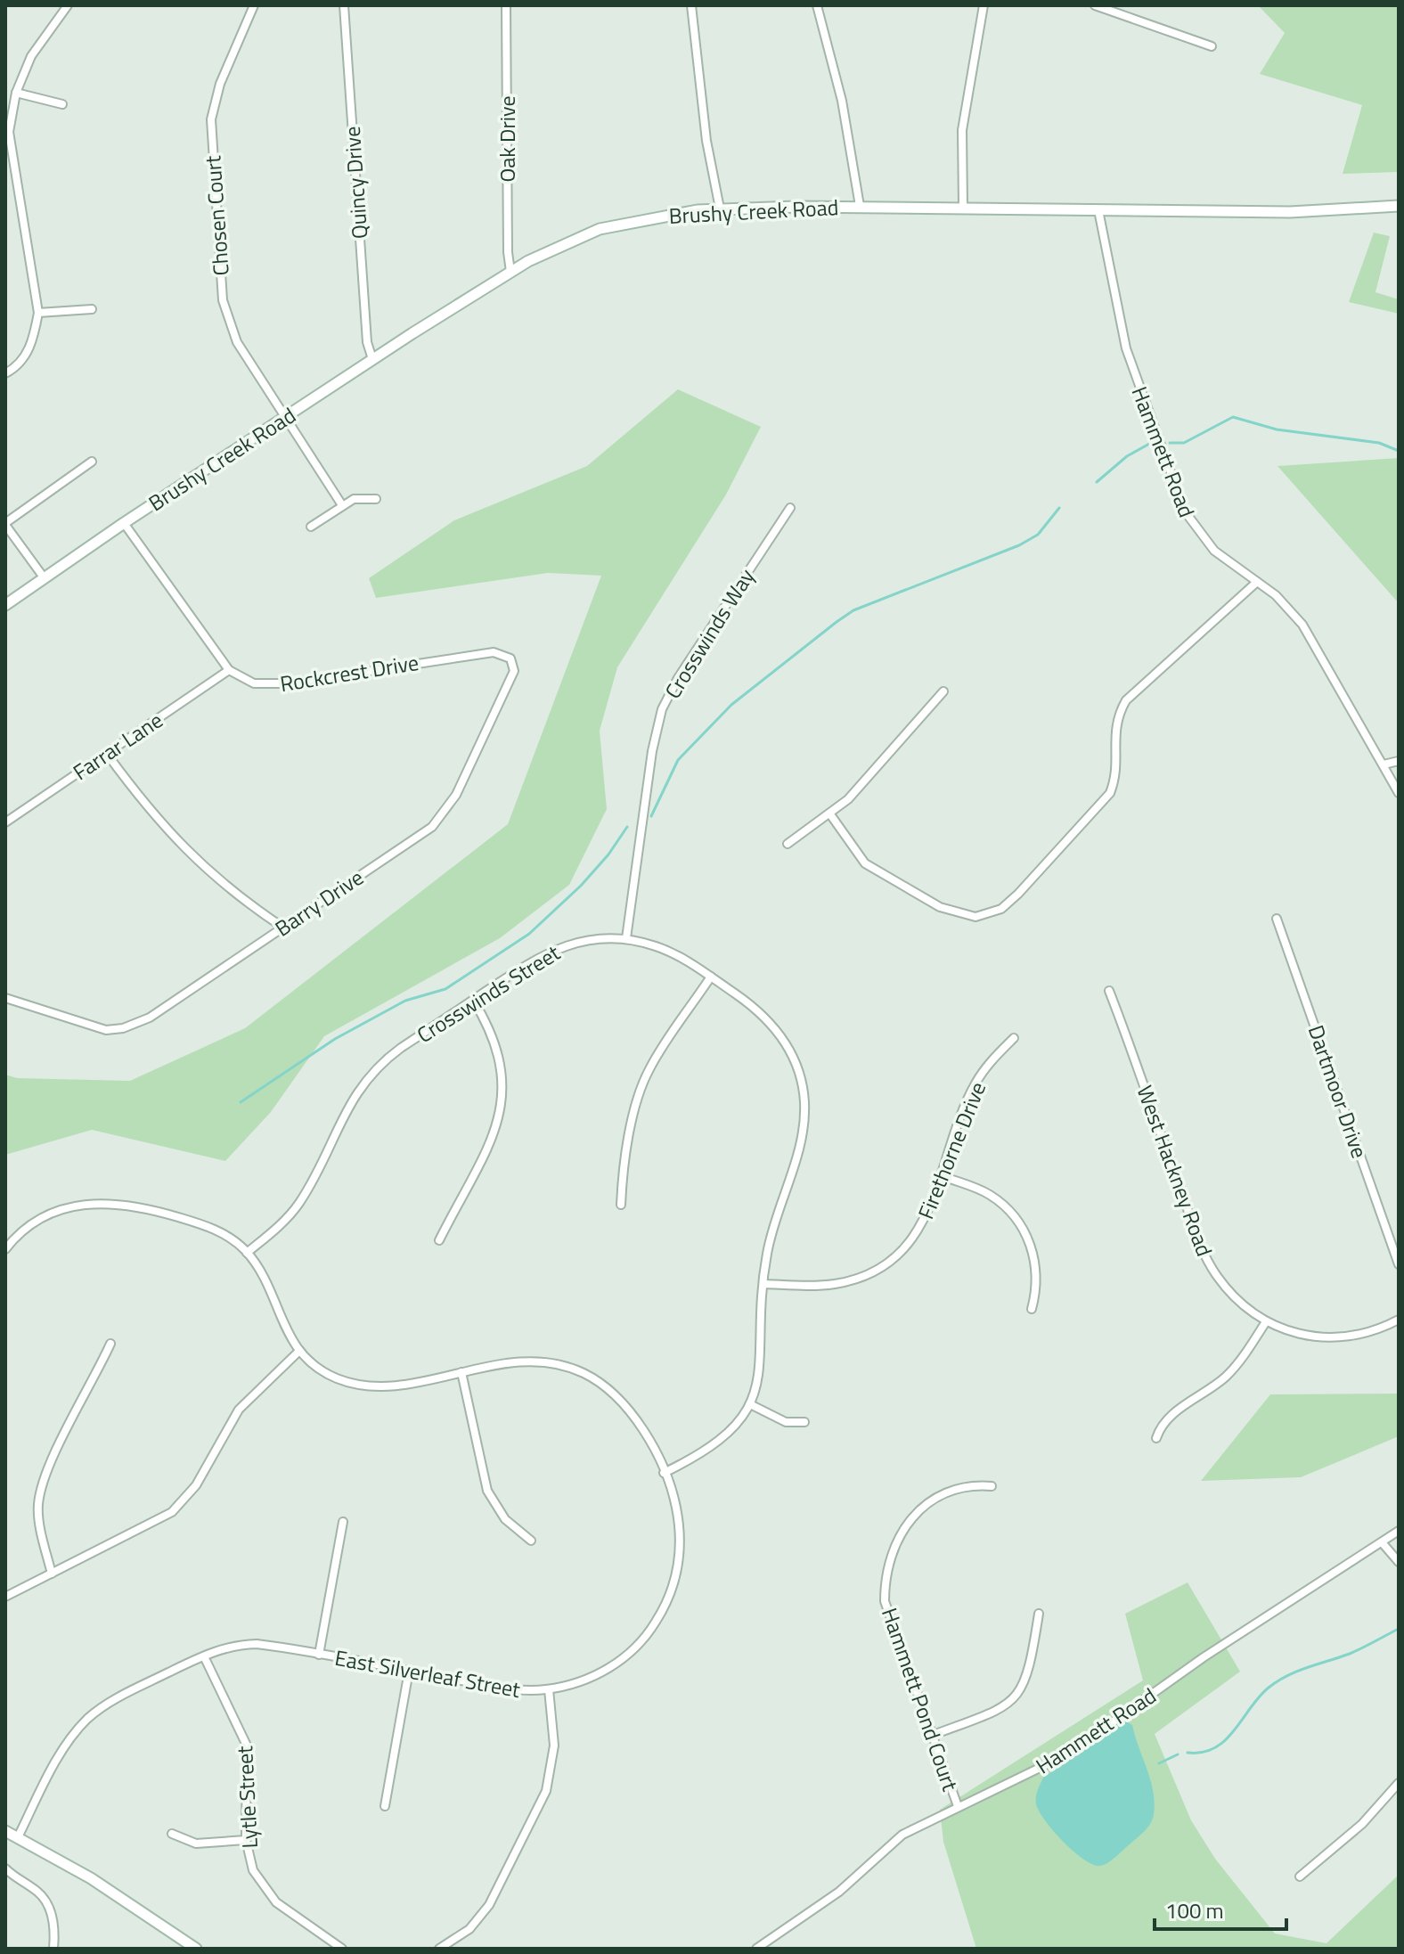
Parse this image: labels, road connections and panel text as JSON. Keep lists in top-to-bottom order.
{
  "streets": {
    "main road": ["Brushy Creek Road"],
    "street": [
      "Oak Drive",
      "Quincy Drive",
      "Chosen Court",
      "Hammett Road",
      "Crosswinds Way",
      "Rockcrest Drive",
      "Farrar Lane",
      "Barry Drive",
      "Crosswinds Street",
      "Dartmoor Drive",
      "Firethorne Drive",
      "West Hackney Road",
      "East Silverleaf Street",
      "Hammett Pond Court",
      "Lytle Street"
    ]
  },
  "crossings": [
    ["Oak Drive", "Brushy Creek Road"],
    ["Quincy Drive", "Brushy Creek Road"],
    ["Brushy Creek Road", "Chosen Court"],
    ["Brushy Creek Road", "Hammett Road"],
    ["Hammett Road", "Hammett Pond Court"],
    ["Crosswinds Way", "Crosswinds Street"],
    ["Rockcrest Drive", "Farrar Lane"],
    ["Rockcrest Drive", "Barry Drive"],
    ["Crosswinds Street", "Firethorne Drive"],
    ["Crosswinds Street", "East Silverleaf Street"],
    ["East Silverleaf Street", "Lytle Street"]
  ],
  "scale_bar": "100 m"
}
